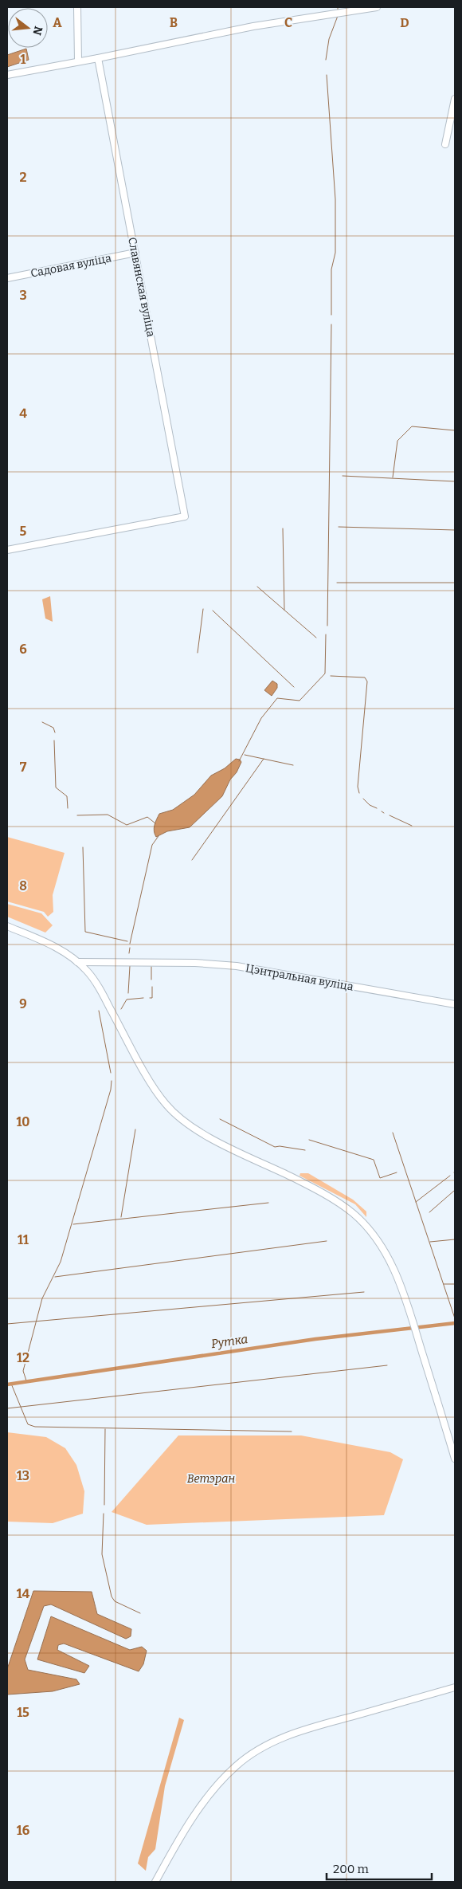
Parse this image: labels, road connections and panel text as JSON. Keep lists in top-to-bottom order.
{
  "streets": {
    "main road": ["Садовая вуліца", "Славянская вуліца", "Цэнтральная вуліца"]
  },
  "crossings": [
    ["Садовая вуліца", "Славянская вуліца"]
  ],
  "water": ["Рутка"],
  "parks": ["Ветэран"],
  "scale_bar": "200 m",
  "north": "right",
  "grid": {
    "columns": [
      "A",
      "B",
      "C",
      "D"
    ],
    "rows": [
      "1",
      "2",
      "3",
      "4",
      "5",
      "6",
      "7",
      "8",
      "9",
      "10",
      "11",
      "12",
      "13",
      "14",
      "15",
      "16"
    ]
  }
}
